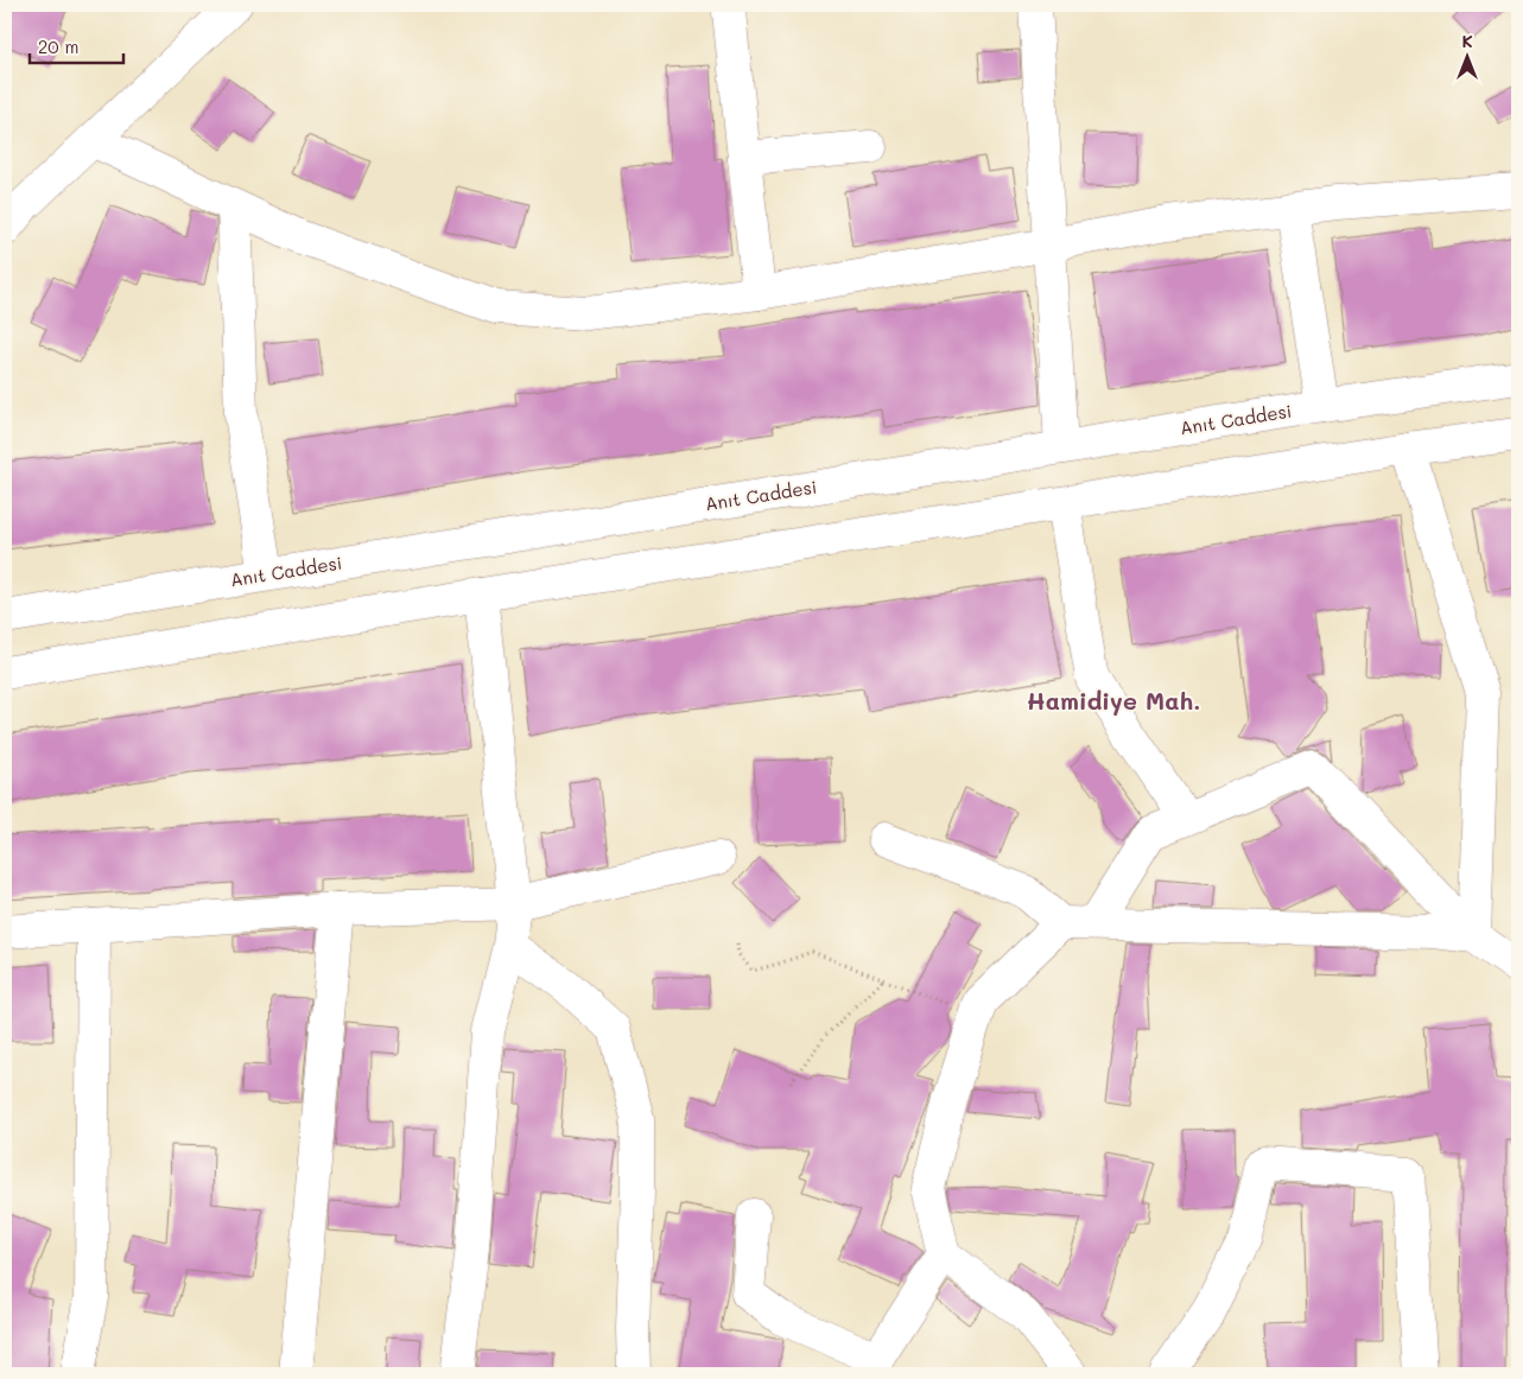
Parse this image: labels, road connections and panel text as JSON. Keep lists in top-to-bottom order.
{
  "streets": {
    "street": ["Anıt Caddesi"]
  },
  "districts": ["Hamidiye Mah."],
  "scale_bar": "20 m",
  "north": "top"
}
